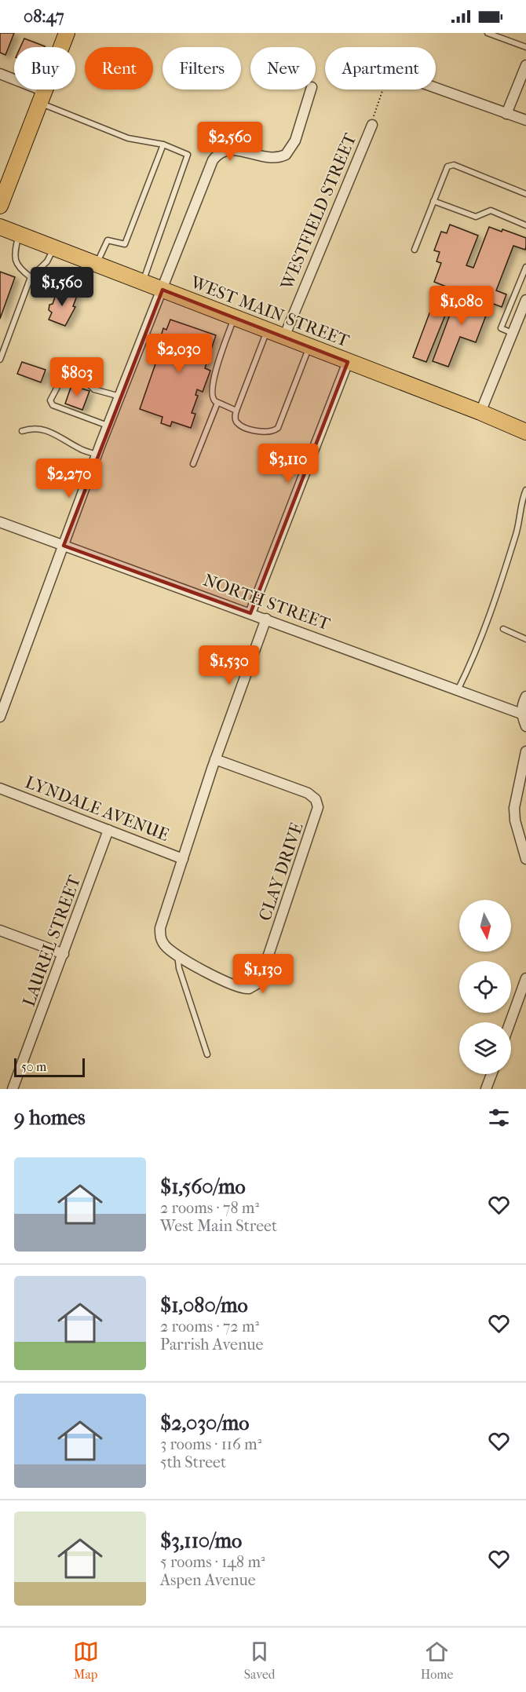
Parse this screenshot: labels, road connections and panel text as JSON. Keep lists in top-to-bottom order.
{
  "streets": {
    "main road": ["WEST MAIN STREET"],
    "street": [
      "WESTFIELD STREET",
      "NORTH STREET",
      "LYNDALE AVENUE",
      "CLAY DRIVE",
      "LAUREL STREET"
    ]
  },
  "crossings": [
    ["WESTFIELD STREET", "WEST MAIN STREET"],
    ["NORTH STREET", "CLAY DRIVE"],
    ["LYNDALE AVENUE", "CLAY DRIVE"],
    ["LYNDALE AVENUE", "LAUREL STREET"]
  ],
  "scale_bar": "50 m",
  "north": "bottom",
  "page": {
    "status": "08:47",
    "chip": [
      "Buy",
      "Rent",
      "Filters",
      "New",
      "Apartment"
    ],
    "price": [
      "$2,560",
      "$1,560",
      "$1,080",
      "$2,030",
      "$803",
      "$3,110",
      "$2,270",
      "$1,530",
      "$1,130"
    ],
    "scale": "50 m",
    "heading": "9 homes",
    "list": [
      {
        "name": "$1,560/mo",
        "note": "2 rooms · 78 m² · West Main Street"
      },
      {
        "name": "$1,080/mo",
        "note": "2 rooms · 72 m² · Parrish Avenue"
      },
      {
        "name": "$2,030/mo",
        "note": "3 rooms · 116 m² · 5th Street"
      },
      {
        "name": "$3,110/mo",
        "note": "5 rooms · 148 m² · Aspen Avenue"
      }
    ],
    "tabs": ["Map", "Saved", "Home"]
  }
}
